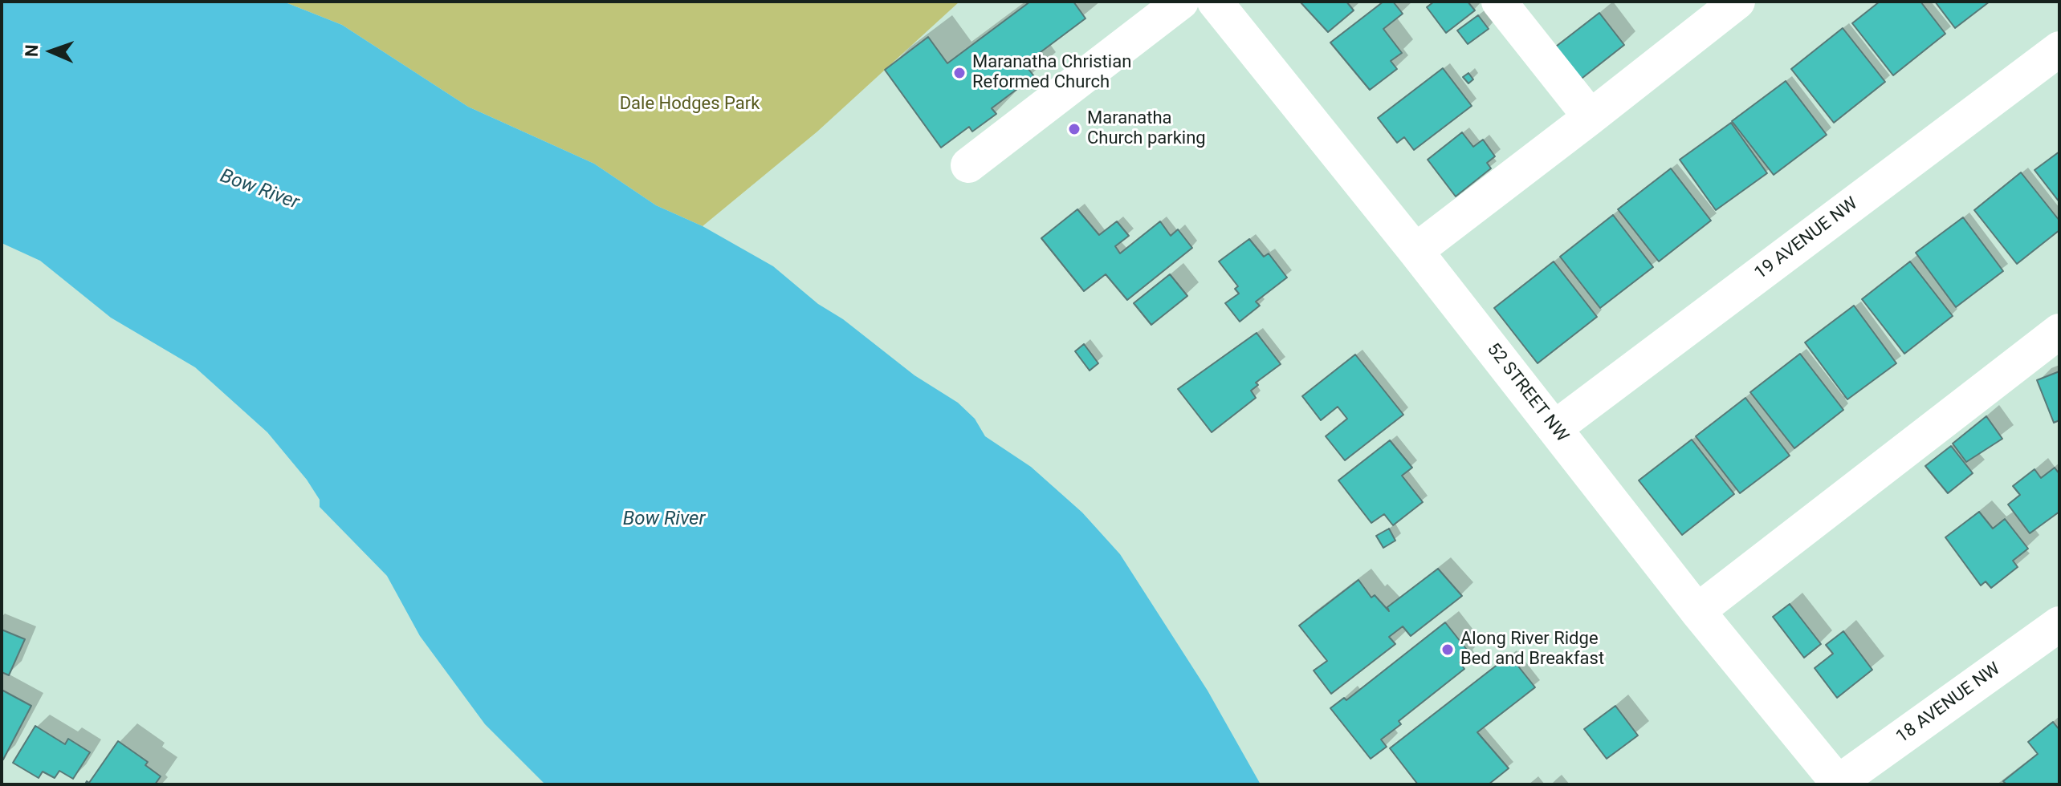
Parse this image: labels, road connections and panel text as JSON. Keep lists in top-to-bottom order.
{
  "streets": {
    "street": ["19 AVENUE NW", "52 STREET NW", "18 AVENUE NW"]
  },
  "crossings": [
    ["19 AVENUE NW", "52 STREET NW"],
    ["52 STREET NW", "18 AVENUE NW"]
  ],
  "water": ["Bow River"],
  "parks": ["Dale Hodges Park"],
  "places": ["Maranatha Christian Reformed Church", "Maranatha Church parking", "Along River Ridge Bed and Breakfast"],
  "north": "left"
}
